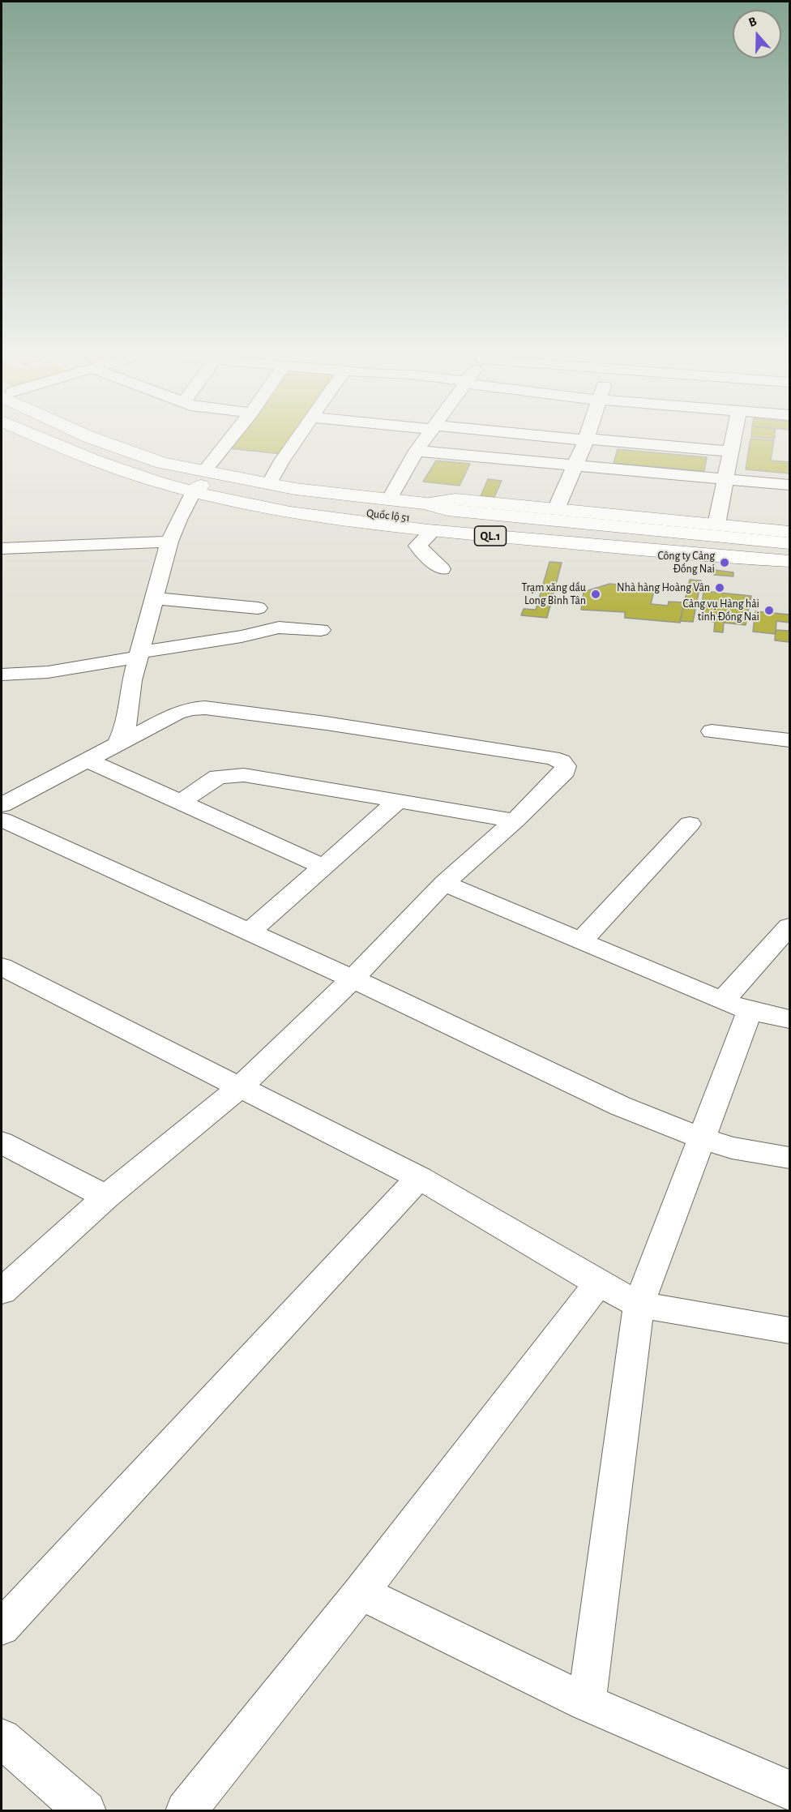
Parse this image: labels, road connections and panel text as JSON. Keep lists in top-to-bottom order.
{
  "streets": {
    "main road": ["Quốc lộ 51", "QL.1"]
  },
  "places": [
    "Công ty Cảng Đồng Nai",
    "Nhà hàng Hoàng Vân",
    "Trạm xăng dầu Long Bình Tân",
    "Cảng vụ Hàng hải tỉnh Đồng Nai"
  ],
  "north": "top"
}
